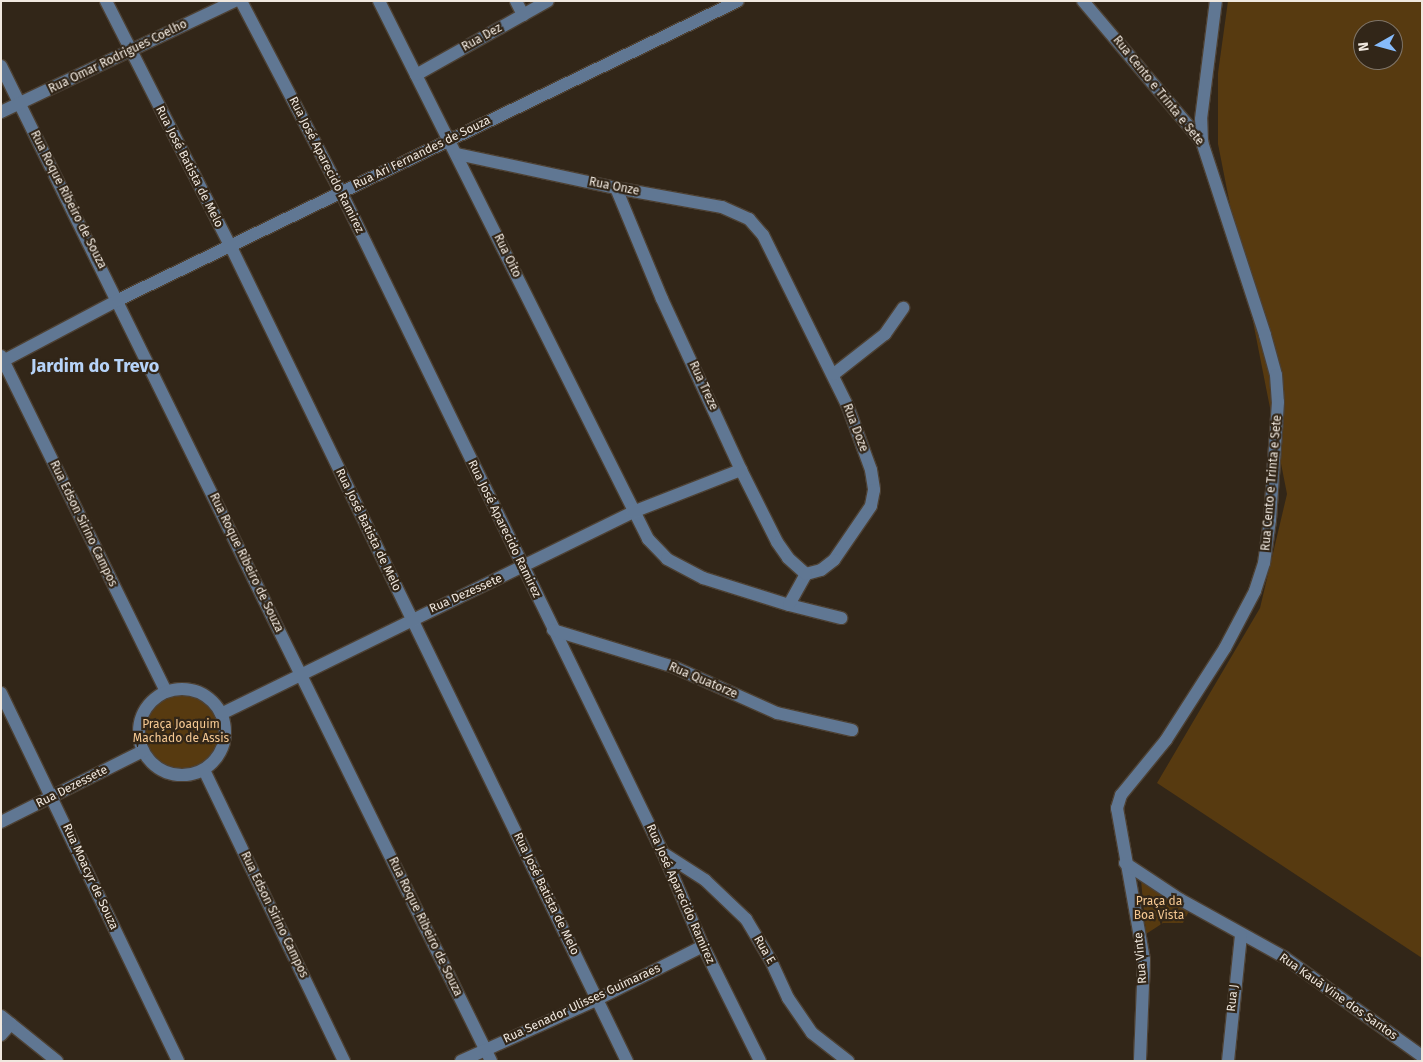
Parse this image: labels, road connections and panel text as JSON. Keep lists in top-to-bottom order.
{
  "streets": {
    "street": [
      "Rua Dez",
      "Rua Omar Rodrigues Coelho",
      "Rua Cento e Trinta e Sete",
      "Rua Ari Fernandes de Souza",
      "Rua José Aparecido Ramirez",
      "Rua José Batista de Melo",
      "Rua Onze",
      "Rua Roque Ribeiro de Souza",
      "Rua Oito",
      "Rua Treze",
      "Rua Doze",
      "Rua Edson Sirino Campos",
      "Rua Dezessete",
      "Rua Quatorze",
      "Rua Moacyr de Souza",
      "Rua E",
      "Rua Vinte",
      "Rua Kauã Vine dos Santos",
      "Rua J",
      "Rua Senador Ulisses Guimaraes"
    ]
  },
  "crossings": [
    ["Rua Dez", "Rua Oito"],
    ["Rua Omar Rodrigues Coelho", "Rua José Batista de Melo"],
    ["Rua Omar Rodrigues Coelho", "Rua Roque Ribeiro de Souza"],
    ["Rua Cento e Trinta e Sete", "Rua Vinte"],
    ["Rua Ari Fernandes de Souza", "Rua José Aparecido Ramirez"],
    ["Rua Ari Fernandes de Souza", "Rua José Batista de Melo"],
    ["Rua Ari Fernandes de Souza", "Rua Roque Ribeiro de Souza"],
    ["Rua Ari Fernandes de Souza", "Rua Oito"],
    ["Rua Ari Fernandes de Souza", "Rua Edson Sirino Campos"],
    ["Rua José Aparecido Ramirez", "Rua Dezessete"],
    ["Rua José Aparecido Ramirez", "Rua Quatorze"],
    ["Rua José Aparecido Ramirez", "Rua E"],
    ["Rua José Aparecido Ramirez", "Rua Senador Ulisses Guimaraes"],
    ["Rua José Batista de Melo", "Rua Dezessete"],
    ["Rua José Batista de Melo", "Rua Senador Ulisses Guimaraes"],
    ["Rua Onze", "Rua Oito"],
    ["Rua Onze", "Rua Treze"],
    ["Rua Onze", "Rua Doze"],
    ["Rua Roque Ribeiro de Souza", "Rua Dezessete"],
    ["Rua Roque Ribeiro de Souza", "Rua Senador Ulisses Guimaraes"],
    ["Rua Oito", "Rua Dezessete"],
    ["Rua Treze", "Rua Doze"],
    ["Rua Treze", "Rua Dezessete"],
    ["Rua Edson Sirino Campos", "Rua Dezessete"],
    ["Rua Dezessete", "Rua Moacyr de Souza"],
    ["Rua Vinte", "Rua Kauã Vine dos Santos"],
    ["Rua Kauã Vine dos Santos", "Rua J"]
  ],
  "districts": ["Jardim do Trevo"],
  "parks": ["Praça Joaquim Machado de Assis", "Praça da Boa Vista"],
  "north": "left"
}
